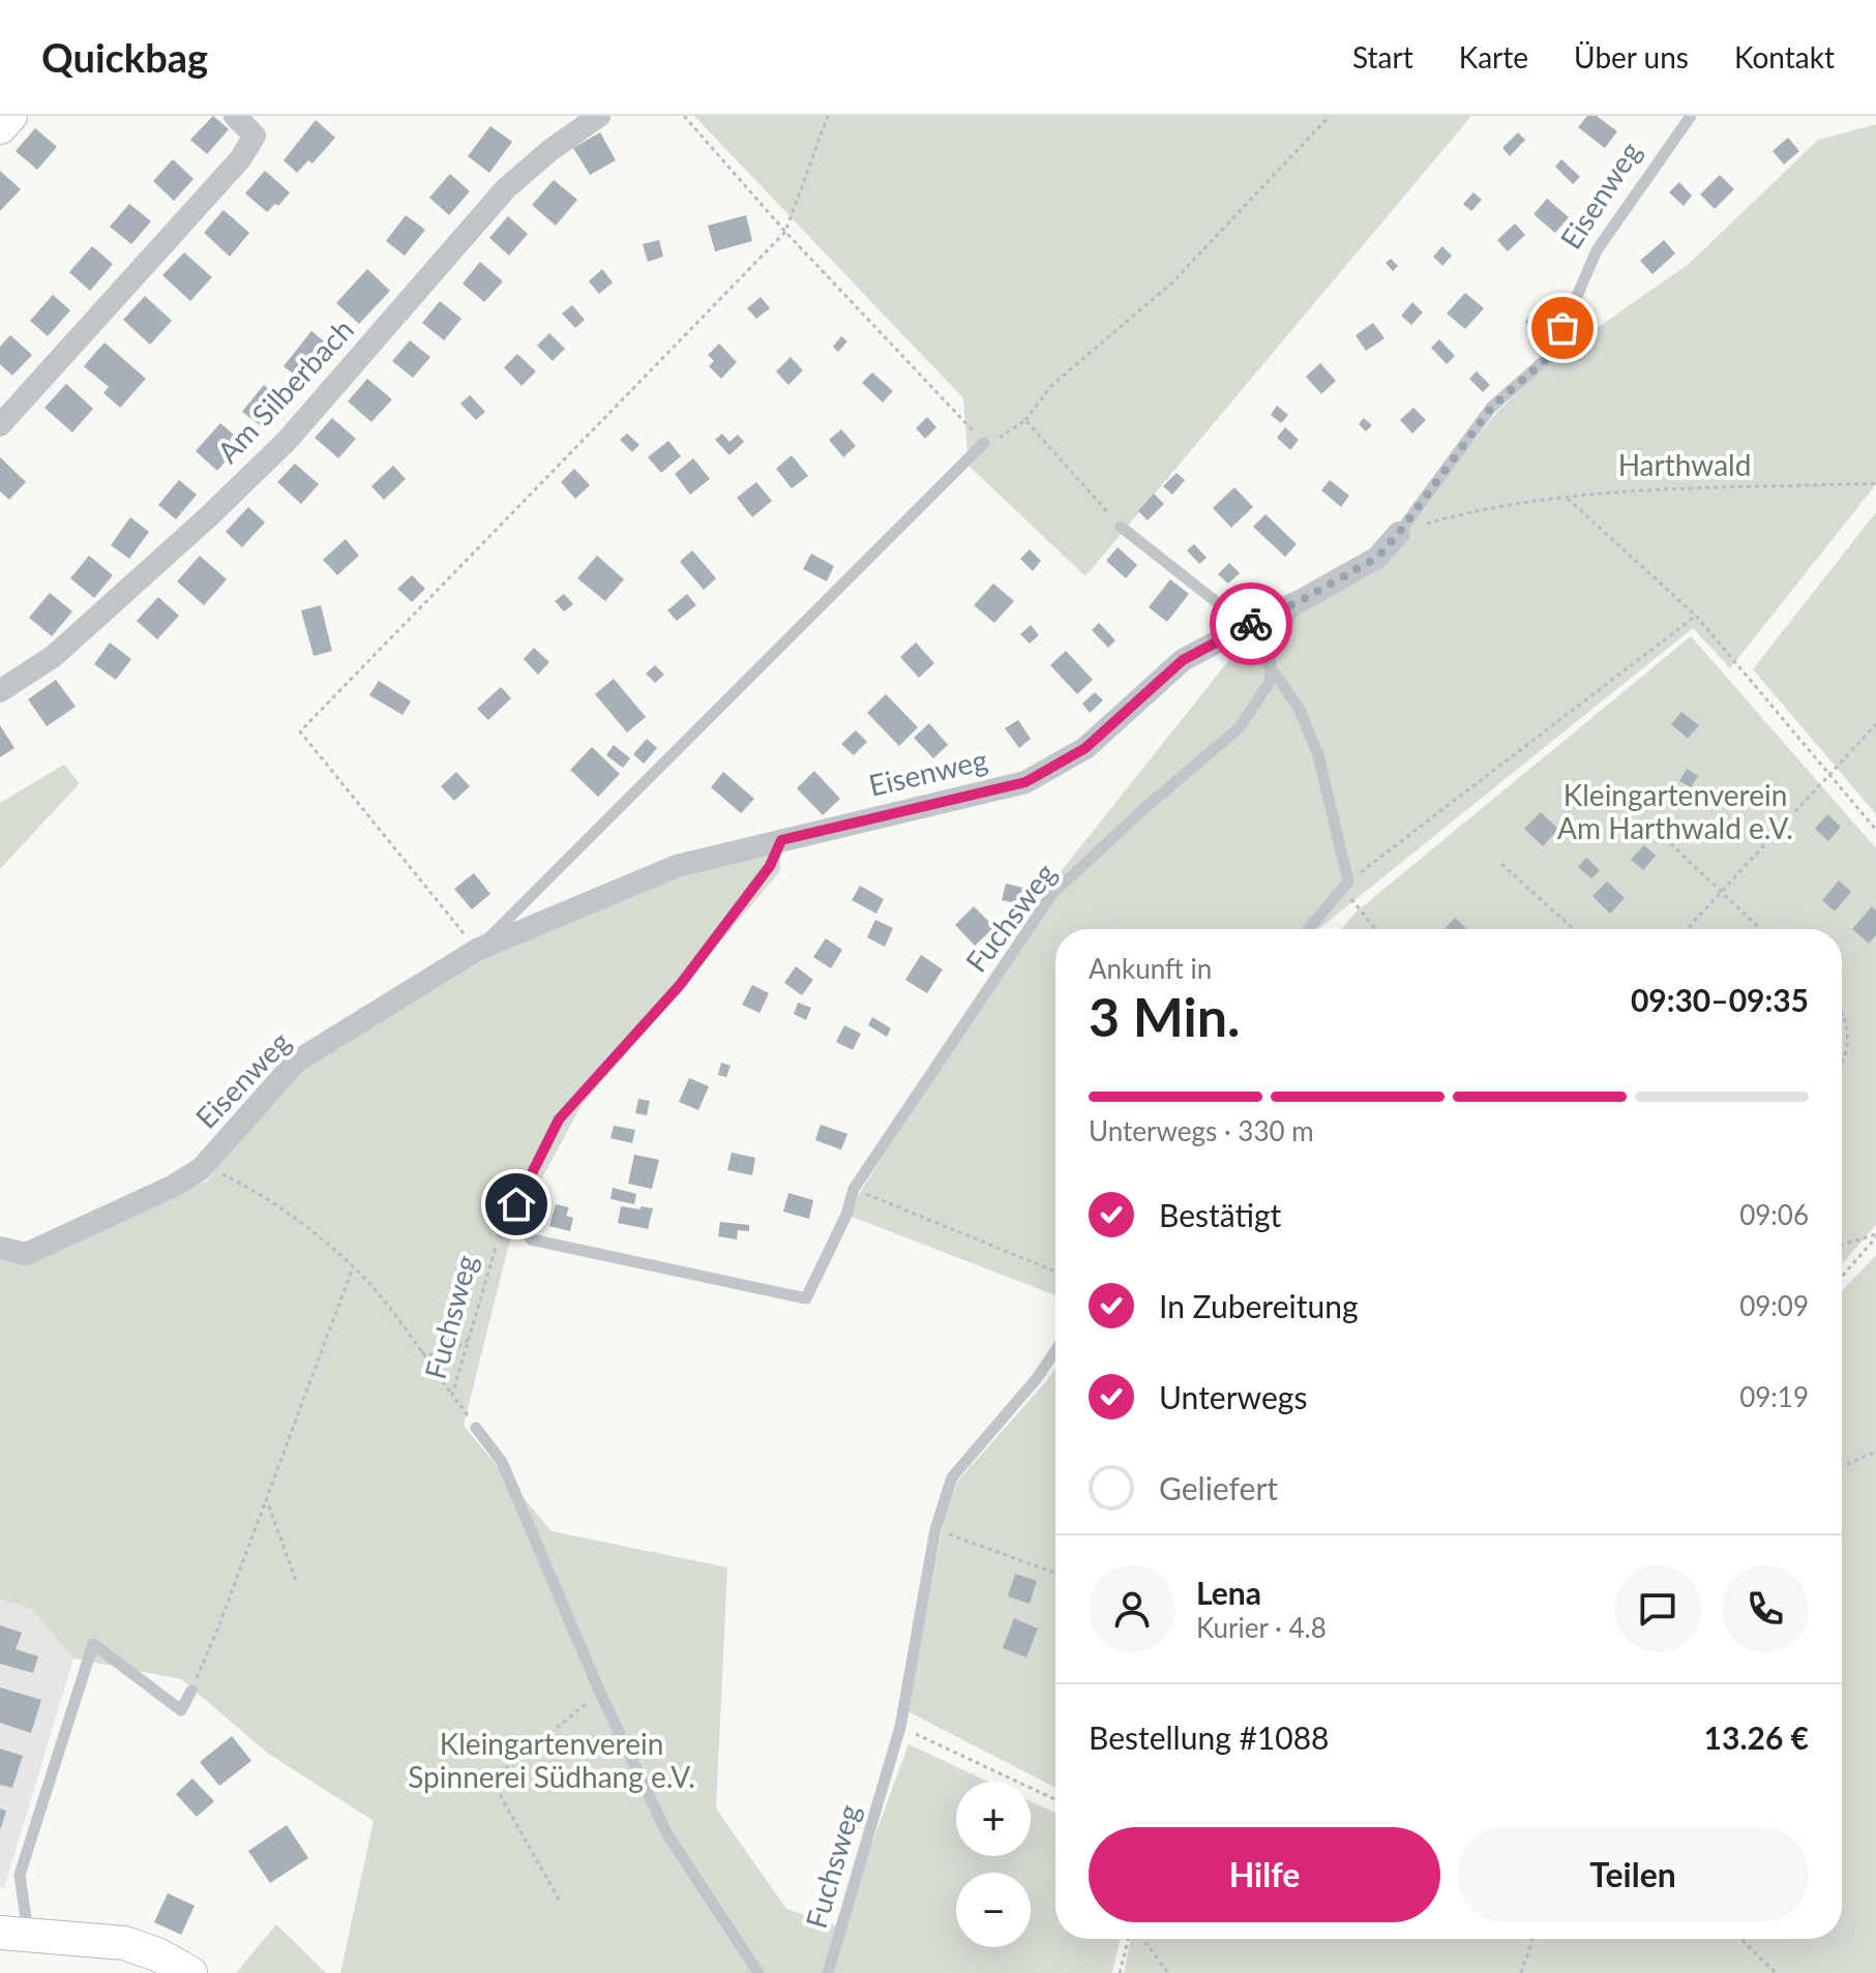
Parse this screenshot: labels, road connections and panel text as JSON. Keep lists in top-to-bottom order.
{
  "streets": {
    "street": ["Eisenweg", "Am Silberbach"],
    "lane": ["Fuchsweg"]
  },
  "crossings": [
    ["Eisenweg", "Fuchsweg"]
  ],
  "parks": ["Harthwald", "Kleingartenverein Am Harthwald e.V.", "Kleingartenverein Spinnerei Südhang e.V."],
  "page": {
    "header": "Quickbag",
    "nav": [
      "Start",
      "Karte",
      "Über uns",
      "Kontakt"
    ],
    "heading": ["3 Min.", "Ankunft in", "09:30–09:35"],
    "panel": [
      "Lena",
      "Kurier · 4.8",
      "Bestellung #1088",
      "13.26 €"
    ],
    "bar": "Unterwegs · 330 m",
    "list": [
      ["Bestätigt", "09:06"],
      ["In Zubereitung", "09:09"],
      ["Unterwegs", "09:19"],
      "Geliefert"
    ],
    "map_buttons": ["+", "−"],
    "buttons": ["Hilfe", "Teilen"]
  }
}
